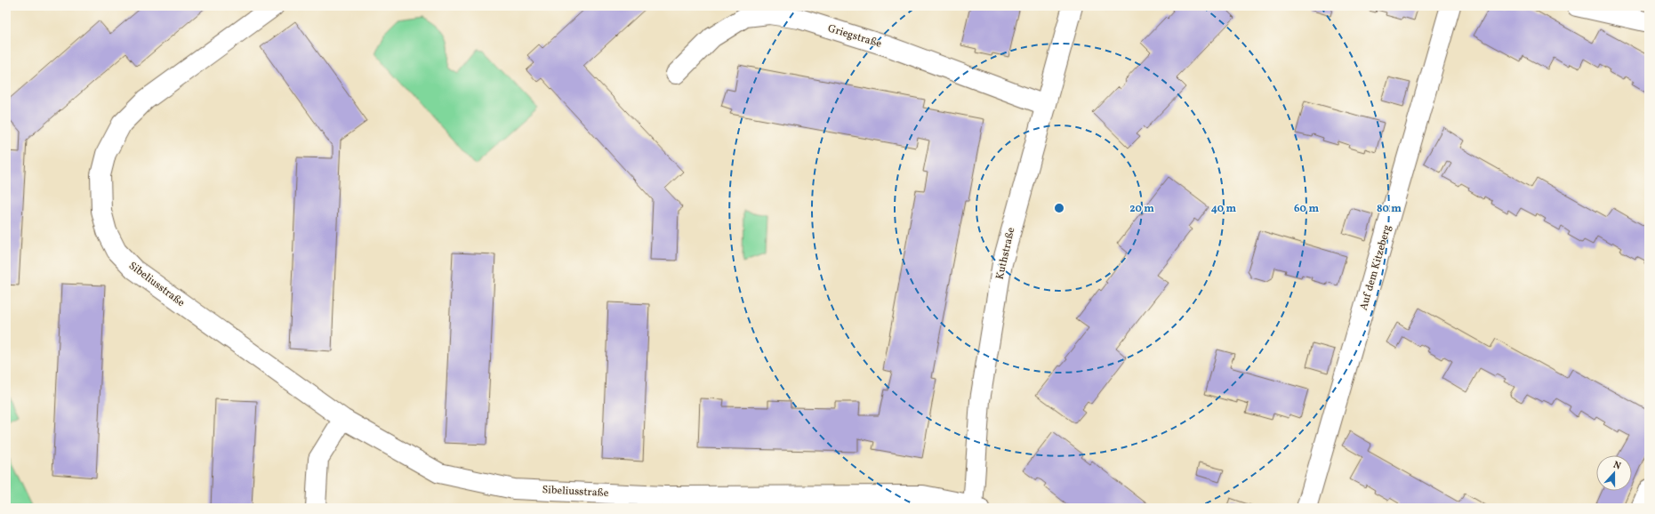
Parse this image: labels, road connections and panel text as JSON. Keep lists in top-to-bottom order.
{
  "streets": {
    "street": [
      "Griegstraße",
      "Kuthstraße",
      "Auf dem Kitzeberg",
      "Sibeliusstraße"
    ]
  },
  "crossings": [
    ["Griegstraße", "Kuthstraße"],
    ["Kuthstraße", "Sibeliusstraße"]
  ],
  "north": "top",
  "rings": [
    "20 m",
    "40 m",
    "60 m",
    "80 m"
  ]
}
